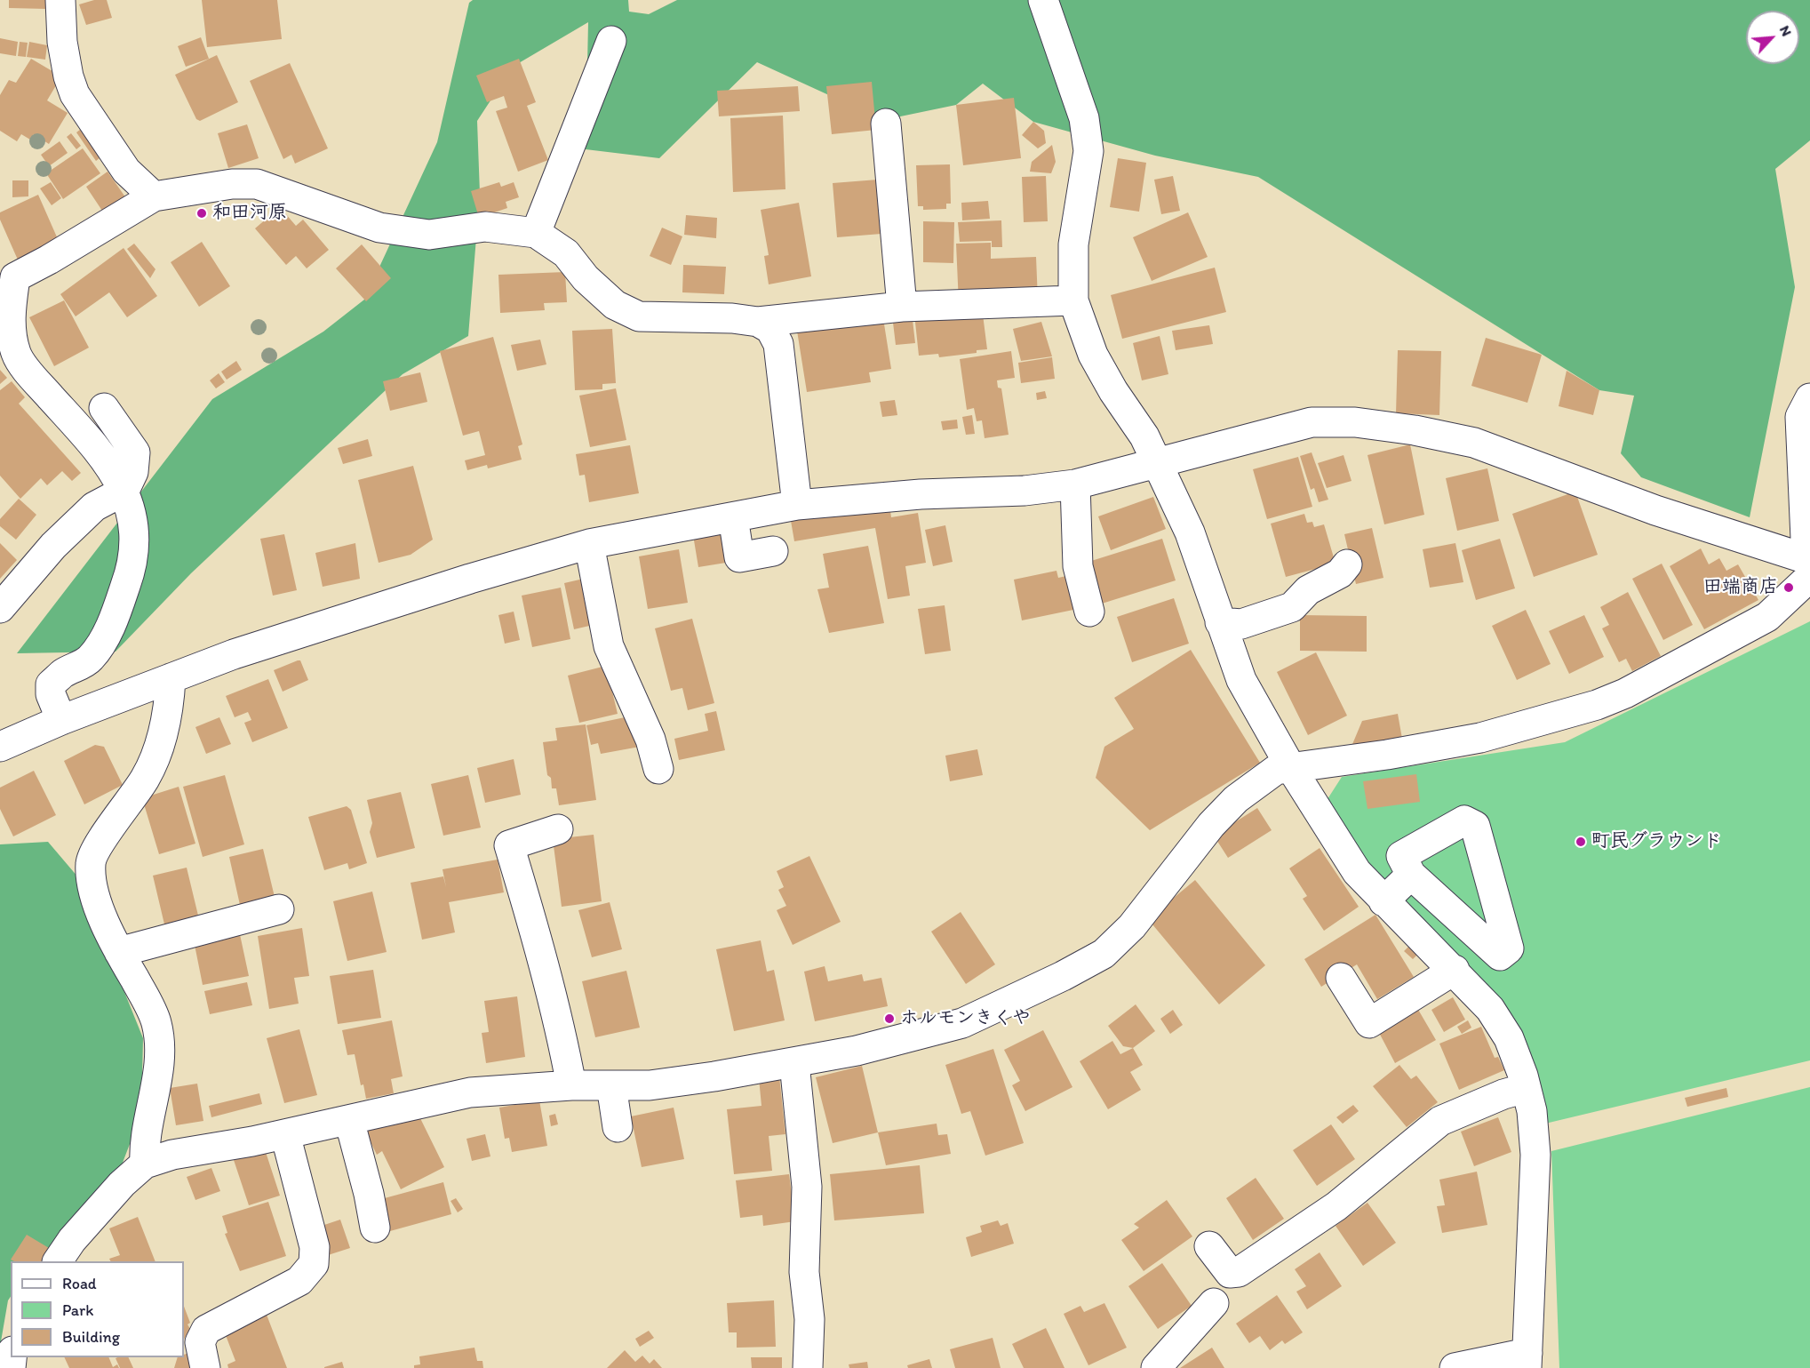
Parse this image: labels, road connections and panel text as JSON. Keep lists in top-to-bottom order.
{
  "places": [
    "和田河原",
    "田端商店",
    "町民グラウンド",
    "ホルモンきくや"
  ],
  "legend": ["Road", "Park", "Building"],
  "north": "top right"
}
